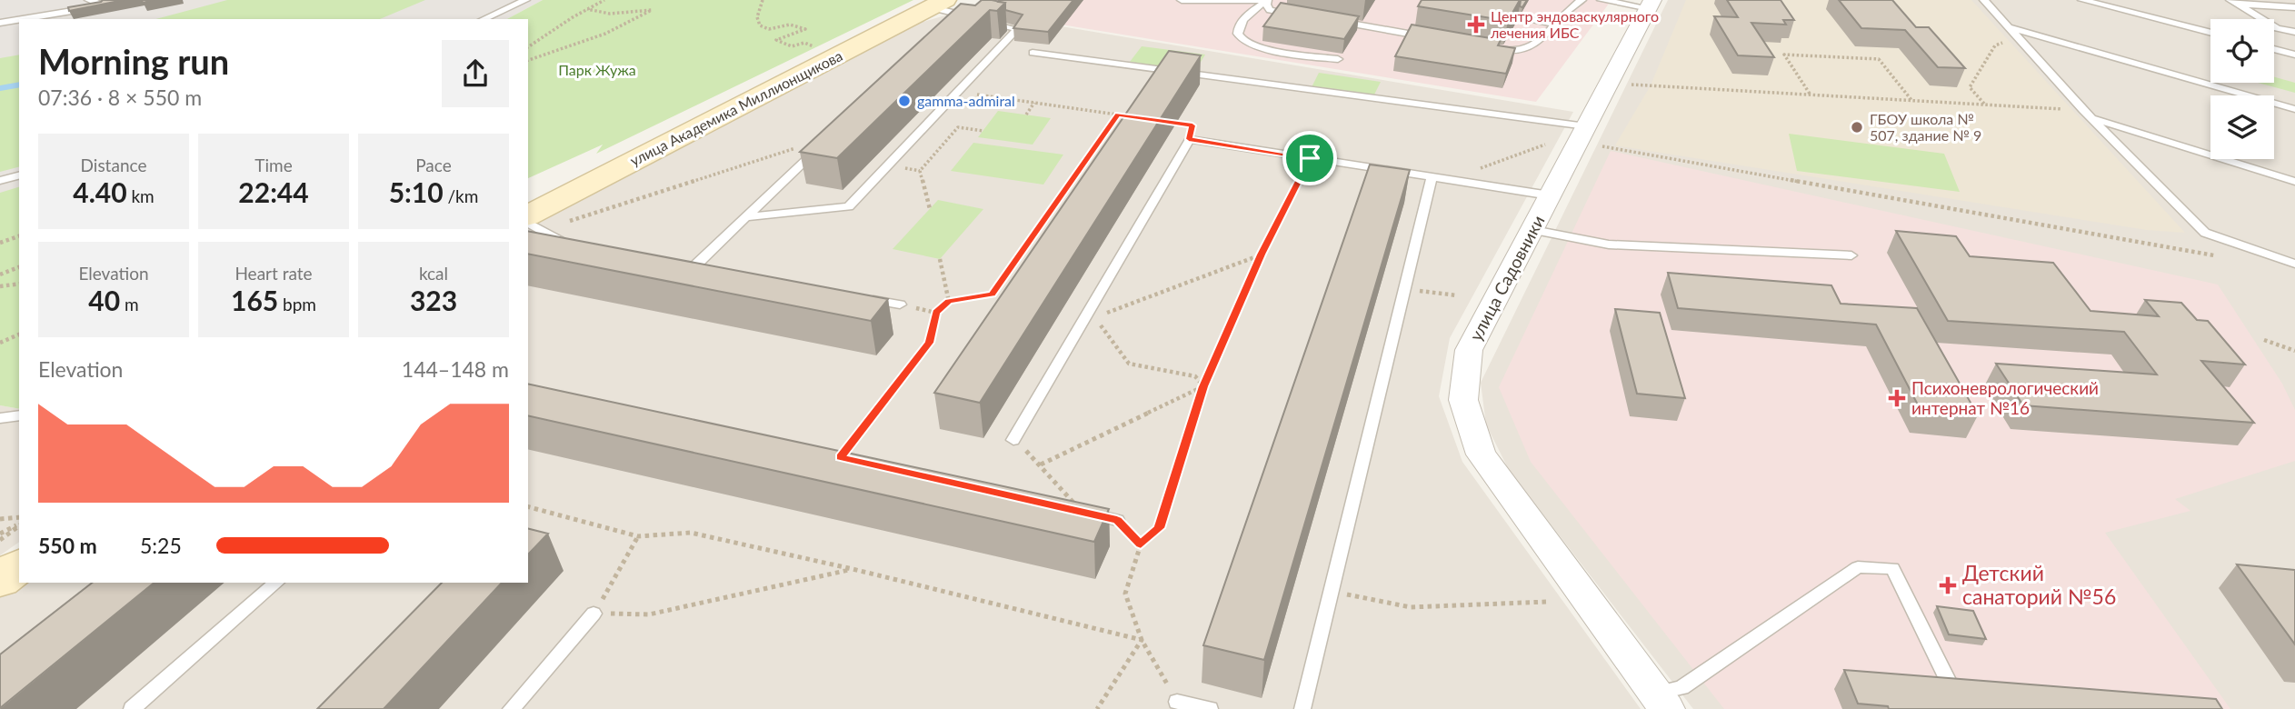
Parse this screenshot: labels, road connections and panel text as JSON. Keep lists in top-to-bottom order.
{
  "streets": {
    "street": ["улица Академика Миллионщикова", "улица Садовники"]
  },
  "parks": ["Парк Жужа"],
  "places": {
    "health": ["Центр эндоваскулярного лечения ИБС", "Психоневрологический интернат №16", "Детский санаторий №56"],
    "other": ["gamma-admiral", "ГБОУ школа № 507, здание № 9"]
  },
  "page": {
    "heading": ["Morning run", "07:36 · 8 × 550 m"],
    "stats": [
      ["Distance", "4.40 km"],
      ["Time", "22:44"],
      ["Pace", "5:10 /km"],
      ["Elevation", "40 m"],
      ["Heart rate", "165 bpm"],
      ["kcal", "323"]
    ],
    "chart": ["Elevation", "144–148 m"],
    "list": [
      {
        "name": "550 m",
        "note": "5:25"
      }
    ]
  }
}
